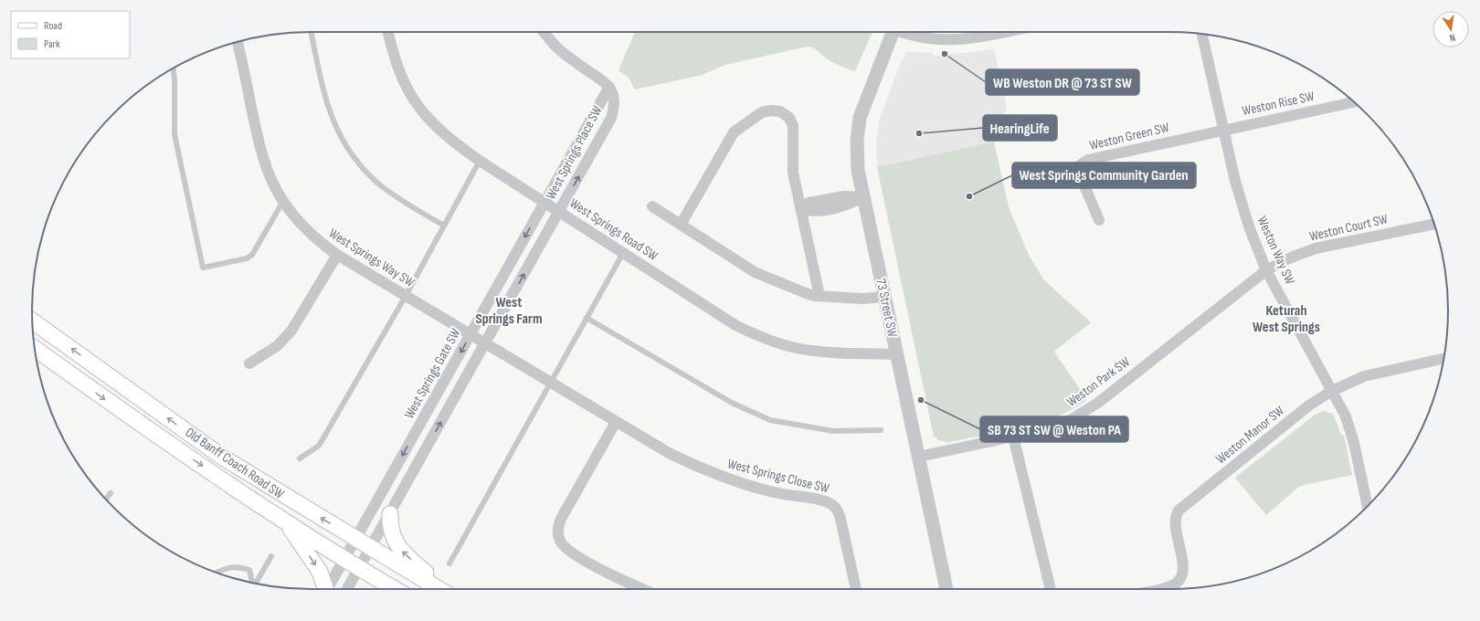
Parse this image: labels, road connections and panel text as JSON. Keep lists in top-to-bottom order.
{
  "streets": {
    "main road": ["Old Banff Coach Road SW"],
    "street": [
      "Weston Rise SW",
      "Weston Green SW",
      "West Springs Place SW",
      "Weston Court SW",
      "West Springs Road SW",
      "Weston Way SW",
      "West Springs Way SW",
      "73 Street SW",
      "West Springs Gate SW",
      "Weston Park SW",
      "Weston Manor SW",
      "West Springs Close SW"
    ]
  },
  "crossings": [
    ["Weston Rise SW", "Weston Green SW"],
    ["Weston Rise SW", "Weston Way SW"],
    ["Weston Green SW", "Weston Way SW"],
    ["West Springs Place SW", "West Springs Road SW"],
    ["West Springs Place SW", "West Springs Gate SW"],
    ["Weston Court SW", "Weston Way SW"],
    ["Weston Court SW", "Weston Park SW"],
    ["West Springs Road SW", "73 Street SW"],
    ["West Springs Road SW", "West Springs Gate SW"],
    ["Weston Way SW", "Weston Park SW"],
    ["Weston Way SW", "Weston Manor SW"],
    ["West Springs Way SW", "West Springs Gate SW"],
    ["West Springs Way SW", "West Springs Close SW"],
    ["73 Street SW", "Weston Park SW"],
    ["West Springs Gate SW", "Old Banff Coach Road SW"],
    ["West Springs Gate SW", "West Springs Close SW"]
  ],
  "districts": ["West Springs Farm", "Keturah West Springs"],
  "places": [
    "WB Weston DR @ 73 ST SW",
    "HearingLife",
    "West Springs Community Garden",
    "SB 73 ST SW @ Weston PA"
  ],
  "legend": ["Road", "Park"],
  "north": "bottom"
}
